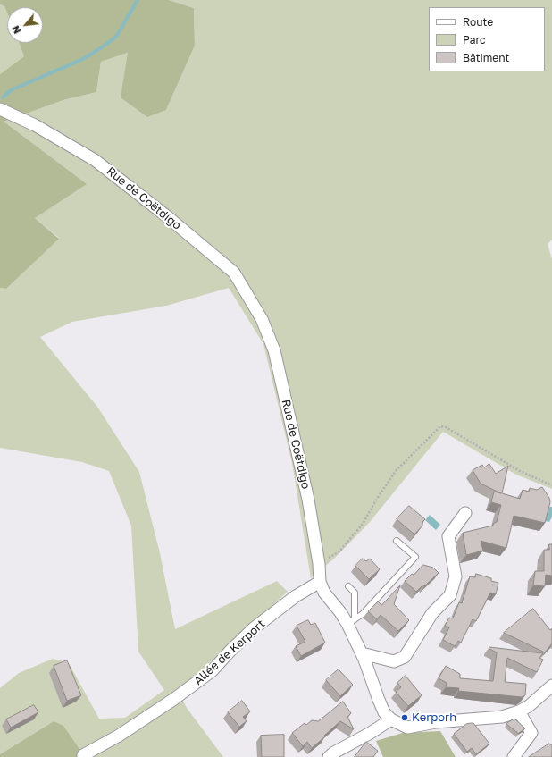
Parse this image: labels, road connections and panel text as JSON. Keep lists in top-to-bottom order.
{
  "streets": {
    "street": ["Rue de Coëtdigo", "Allée de Kerport"]
  },
  "crossings": [
    ["Rue de Coëtdigo", "Allée de Kerport"]
  ],
  "places": ["Kerporh"],
  "legend": ["Route", "Parc", "Bâtiment"],
  "north": "bottom left"
}
